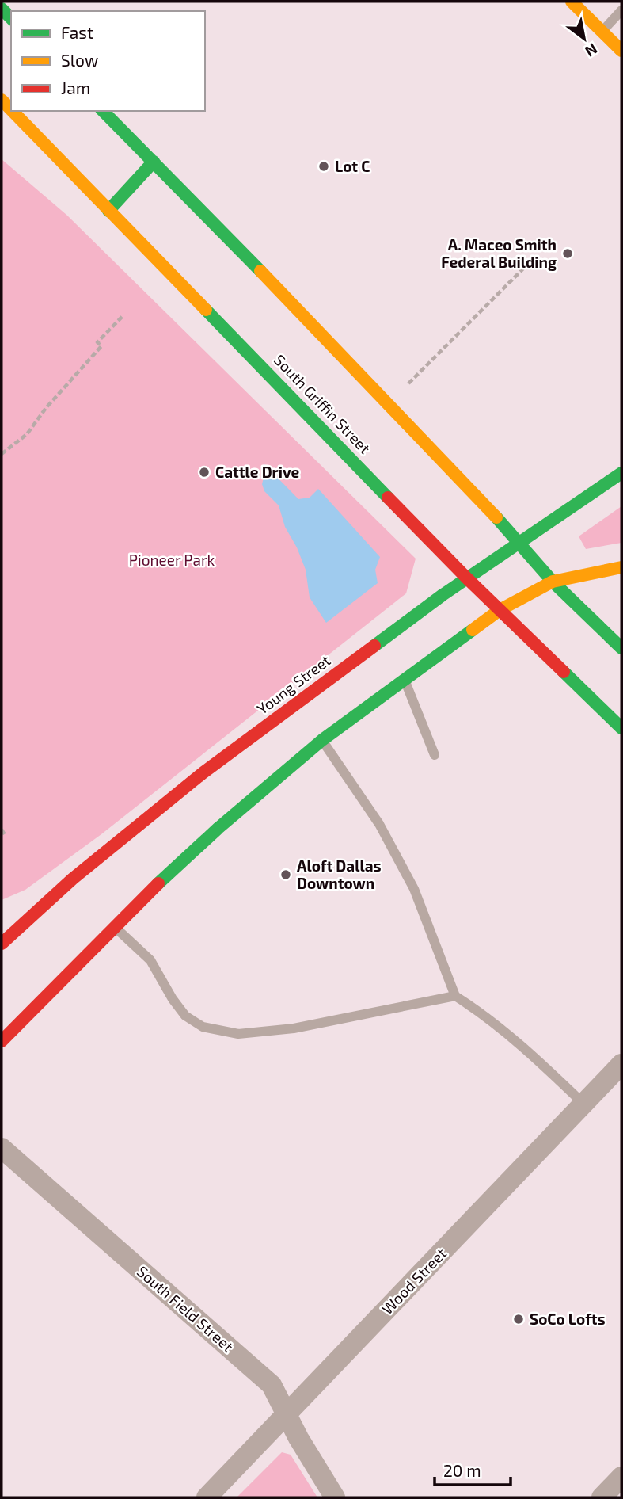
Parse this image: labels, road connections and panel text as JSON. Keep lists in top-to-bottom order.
{
  "streets": {
    "main road": ["South Griffin Street", "Young Street"],
    "street": ["Wood Street", "South Field Street"]
  },
  "crossings": [
    ["South Griffin Street", "Young Street"],
    ["Wood Street", "South Field Street"]
  ],
  "parks": ["Pioneer Park"],
  "places": [
    "Lot C",
    "A. Maceo Smith Federal Building",
    "Cattle Drive",
    "Aloft Dallas Downtown",
    "SoCo Lofts"
  ],
  "legend": ["Fast", "Slow", "Jam"],
  "scale_bar": "20 m",
  "north": "bottom right"
}
